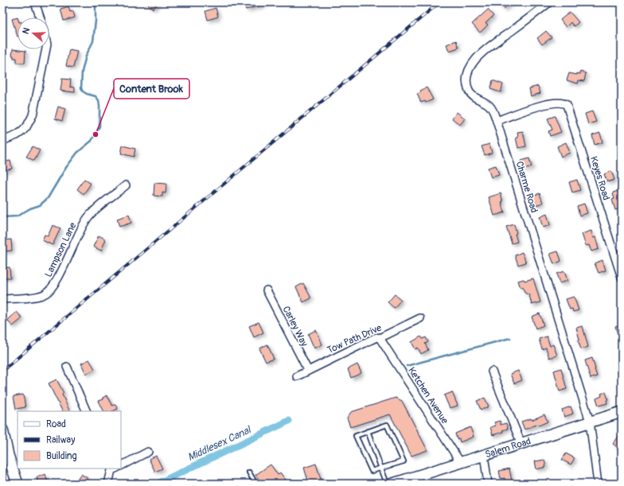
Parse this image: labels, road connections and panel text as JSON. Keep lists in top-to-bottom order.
{
  "streets": {
    "main road": ["Salem Road"],
    "street": [
      "Keyes Road",
      "Charme Road",
      "Lampson Lane",
      "Carley Way",
      "Tow Path Drive",
      "Ketchen Avenue"
    ]
  },
  "crossings": [
    ["Keyes Road", "Charme Road"],
    ["Charme Road", "Salem Road"],
    ["Carley Way", "Tow Path Drive"],
    ["Tow Path Drive", "Ketchen Avenue"],
    ["Ketchen Avenue", "Salem Road"]
  ],
  "water": ["Middlesex Canal"],
  "places": ["Content Brook"],
  "legend": ["Road", "Railway", "Building"],
  "north": "left"
}
